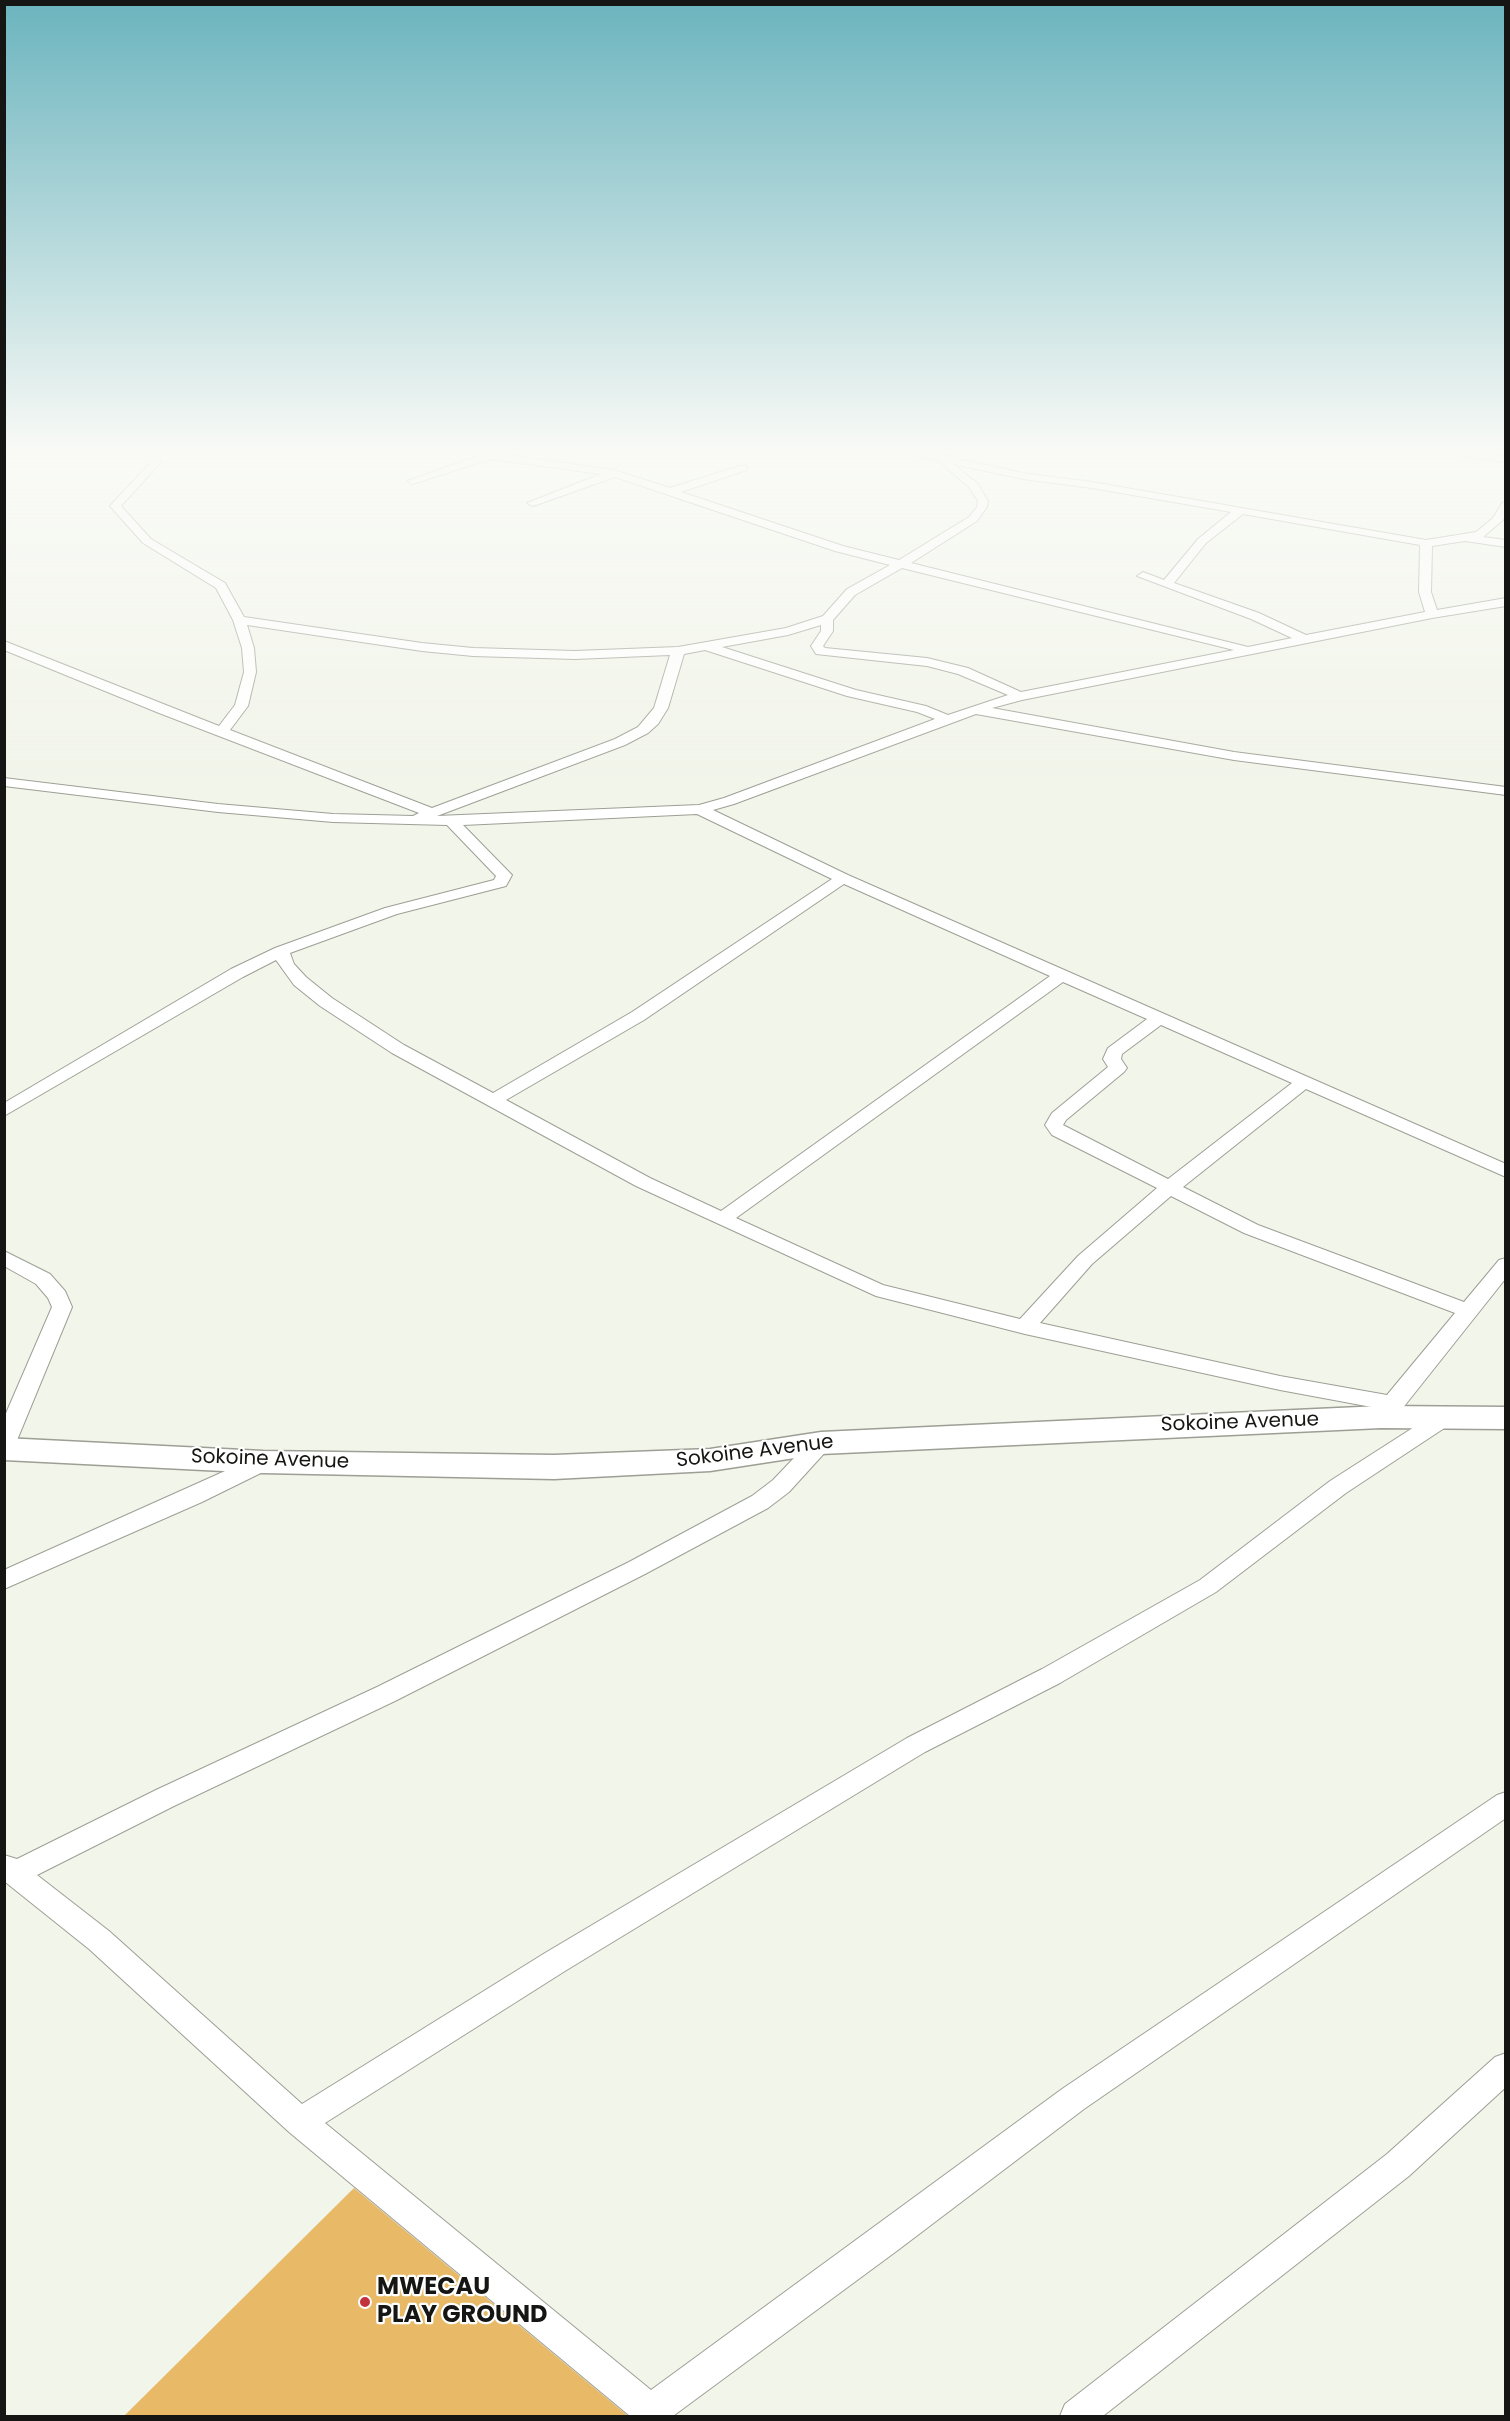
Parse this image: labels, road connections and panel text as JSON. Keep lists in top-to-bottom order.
{
  "streets": {
    "street": ["Sokoine Avenue"]
  },
  "places": ["MWECAU PLAY GROUND"]
}
